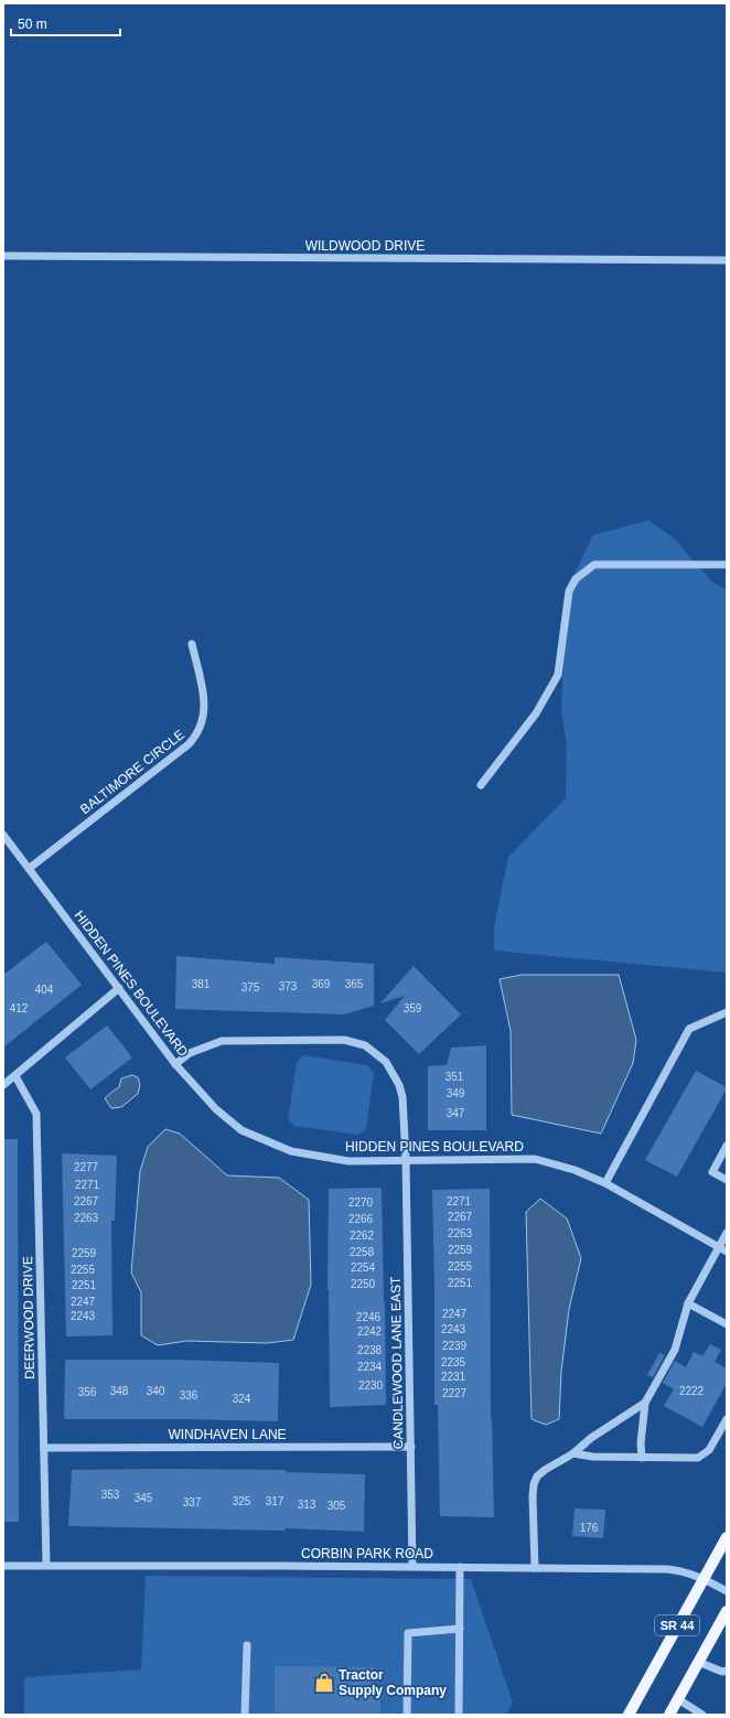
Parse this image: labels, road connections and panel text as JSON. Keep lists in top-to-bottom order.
{
  "streets": {
    "main road": ["SR 44"],
    "street": [
      "WILDWOOD DRIVE",
      "BALTIMORE CIRCLE",
      "HIDDEN PINES BOULEVARD",
      "DEERWOOD DRIVE",
      "CANDLEWOOD LANE EAST",
      "WINDHAVEN LANE",
      "CORBIN PARK ROAD"
    ]
  },
  "crossings": [
    ["BALTIMORE CIRCLE", "HIDDEN PINES BOULEVARD"],
    ["HIDDEN PINES BOULEVARD", "CANDLEWOOD LANE EAST"],
    ["DEERWOOD DRIVE", "WINDHAVEN LANE"],
    ["DEERWOOD DRIVE", "CORBIN PARK ROAD"],
    ["CANDLEWOOD LANE EAST", "WINDHAVEN LANE"],
    ["CANDLEWOOD LANE EAST", "CORBIN PARK ROAD"],
    ["CORBIN PARK ROAD", "SR 44"]
  ],
  "places": {
    "shop": ["Tractor Supply Company"]
  },
  "house_numbers": [
    "381",
    "369",
    "365",
    "373",
    "375",
    "404",
    "412",
    "359",
    "351",
    "349",
    "347",
    "2277",
    "2271",
    "2267",
    "2271",
    "2270",
    "2267",
    "2263",
    "2266",
    "2263",
    "2262",
    "2259",
    "2258",
    "2259",
    "2255",
    "2254",
    "2255",
    "2251",
    "2250",
    "2251",
    "2247",
    "2247",
    "2243",
    "2246",
    "2243",
    "2242",
    "2239",
    "2238",
    "2235",
    "2234",
    "2231",
    "2230",
    "348",
    "340",
    "2222",
    "356",
    "2227",
    "336",
    "324",
    "353",
    "345",
    "325",
    "317",
    "337",
    "313",
    "305",
    "176"
  ],
  "scale_bar": "50 m"
}
